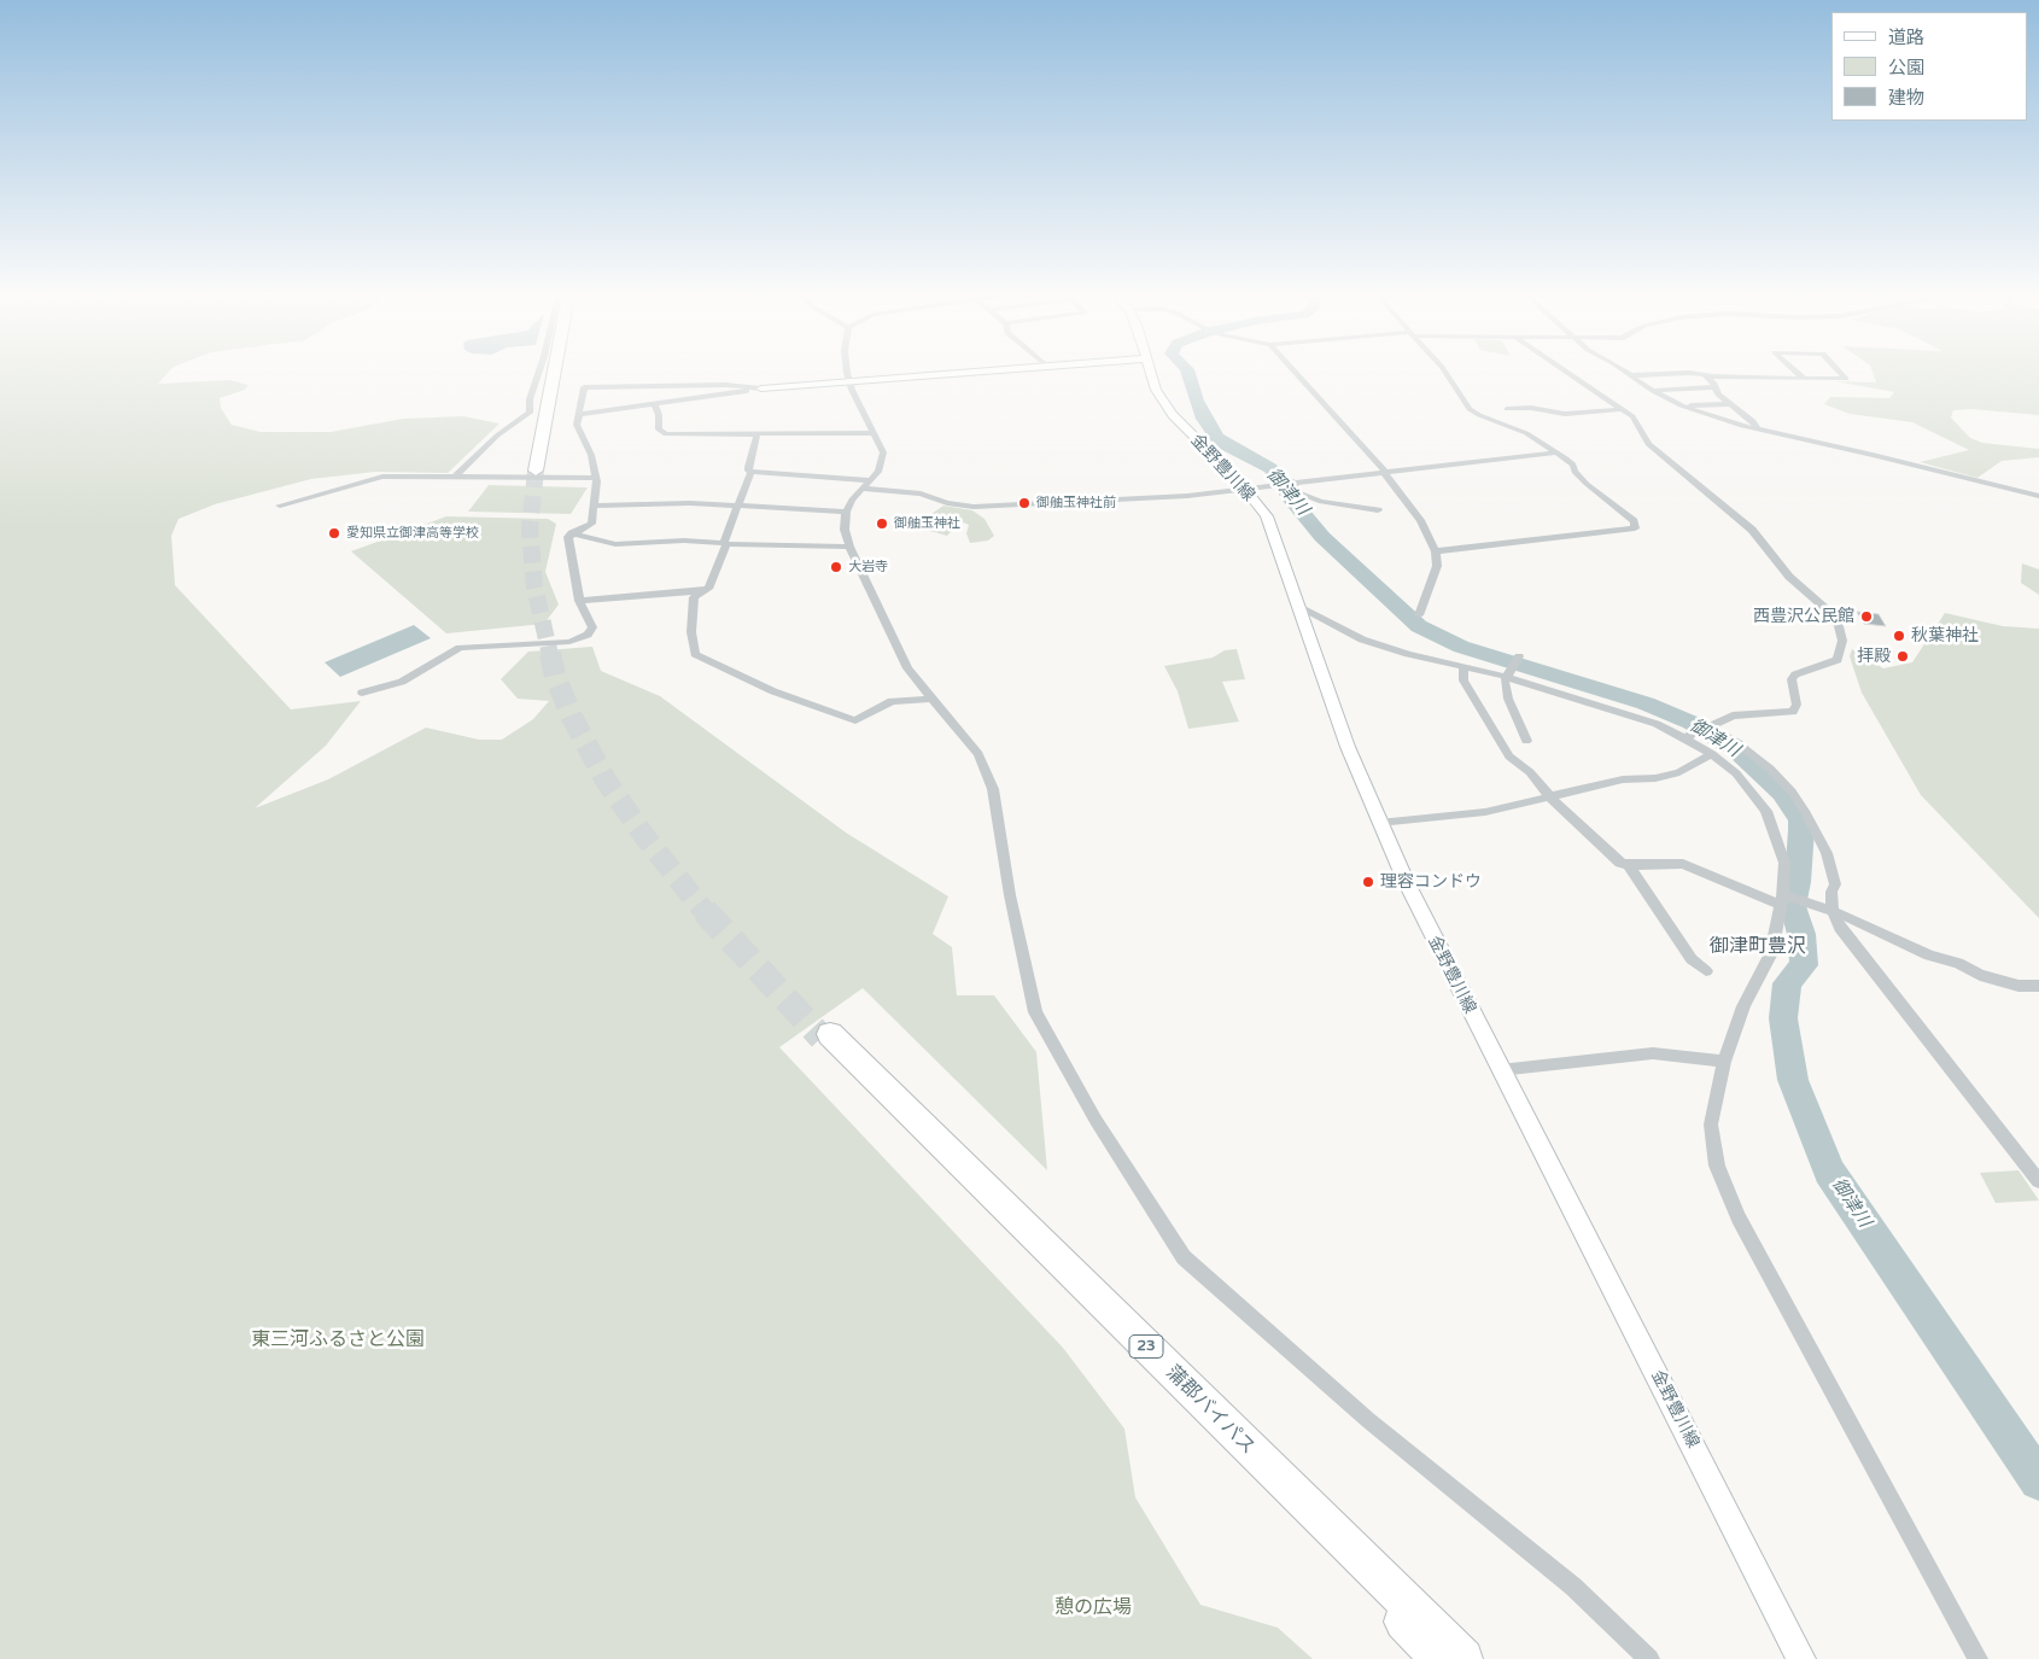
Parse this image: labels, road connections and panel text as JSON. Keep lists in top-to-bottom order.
{
  "streets": {
    "highway": ["23", "蒲郡バイパス"],
    "main road": ["金野豊川線"]
  },
  "districts": ["御津町豊沢"],
  "water": ["御津川"],
  "parks": ["東三河ふるさと公園", "憩の広場"],
  "places": [
    "御舳玉神社前",
    "御舳玉神社",
    "愛知県立御津高等学校",
    "大岩寺",
    "西豊沢公民館",
    "秋葉神社",
    "拝殿",
    "理容コンドウ"
  ],
  "legend": ["道路", "公園", "建物"]
}
